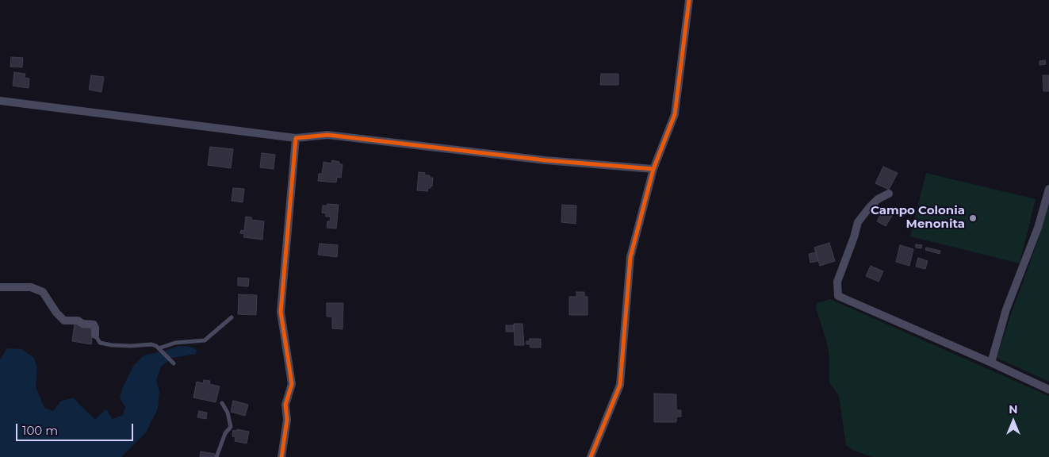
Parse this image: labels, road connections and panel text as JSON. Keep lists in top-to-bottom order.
{
  "places": ["Campo Colonia Menonita"],
  "scale_bar": "100 m",
  "north": "top"
}
